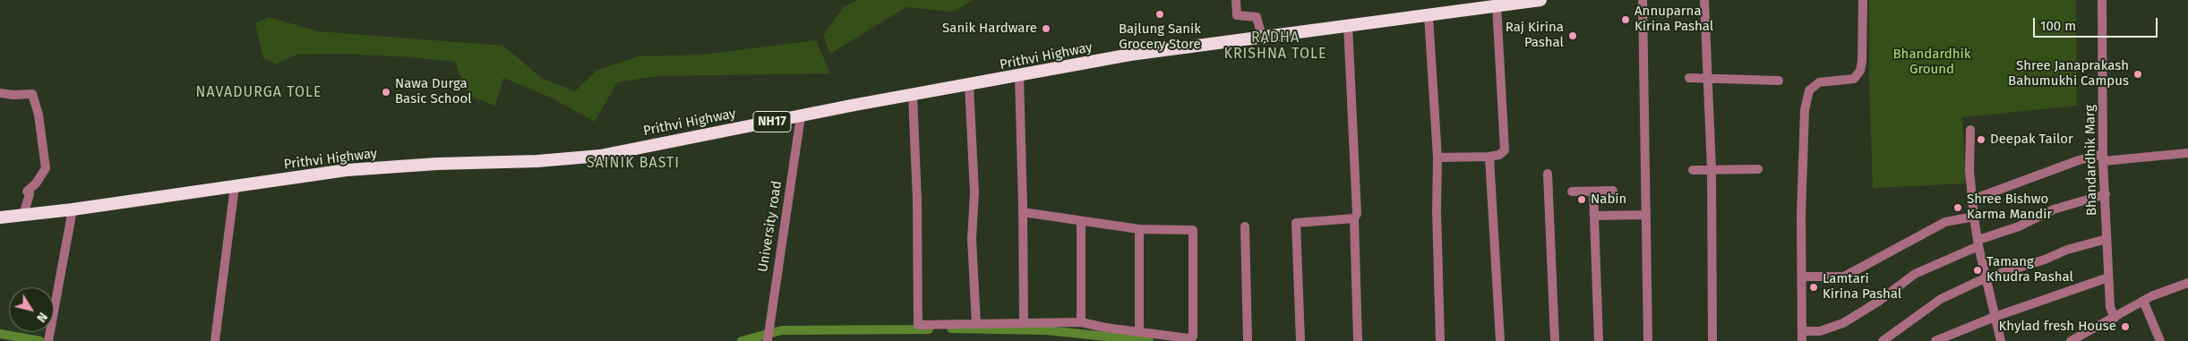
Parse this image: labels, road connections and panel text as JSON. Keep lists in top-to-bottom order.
{
  "streets": {
    "highway": ["Prithvi Highway", "NH17"],
    "street": ["Bhandardhik Marg", "University road"]
  },
  "crossings": [
    ["Prithvi Highway", "University road"]
  ],
  "districts": ["RADHA KRISHNA TOLE", "NAVADURGA TOLE", "SAINIK BASTI"],
  "parks": ["Bhandardhik Ground"],
  "places": [
    "Bajlung Sanik Grocery Store",
    "Annuparna Kirina Pashal",
    "Sanik Hardware",
    "Raj Kirina Pashal",
    "Shree Janaprakash Bahumukhi Campus",
    "Nawa Durga Basic School",
    "Deepak Tailor",
    "Nabin",
    "Shree Bishwo Karma Mandir",
    "Tamang Khudra Pashal",
    "Lamtari Kirina Pashal",
    "Khylad fresh House"
  ],
  "scale_bar": "100 m",
  "north": "bottom right"
}
